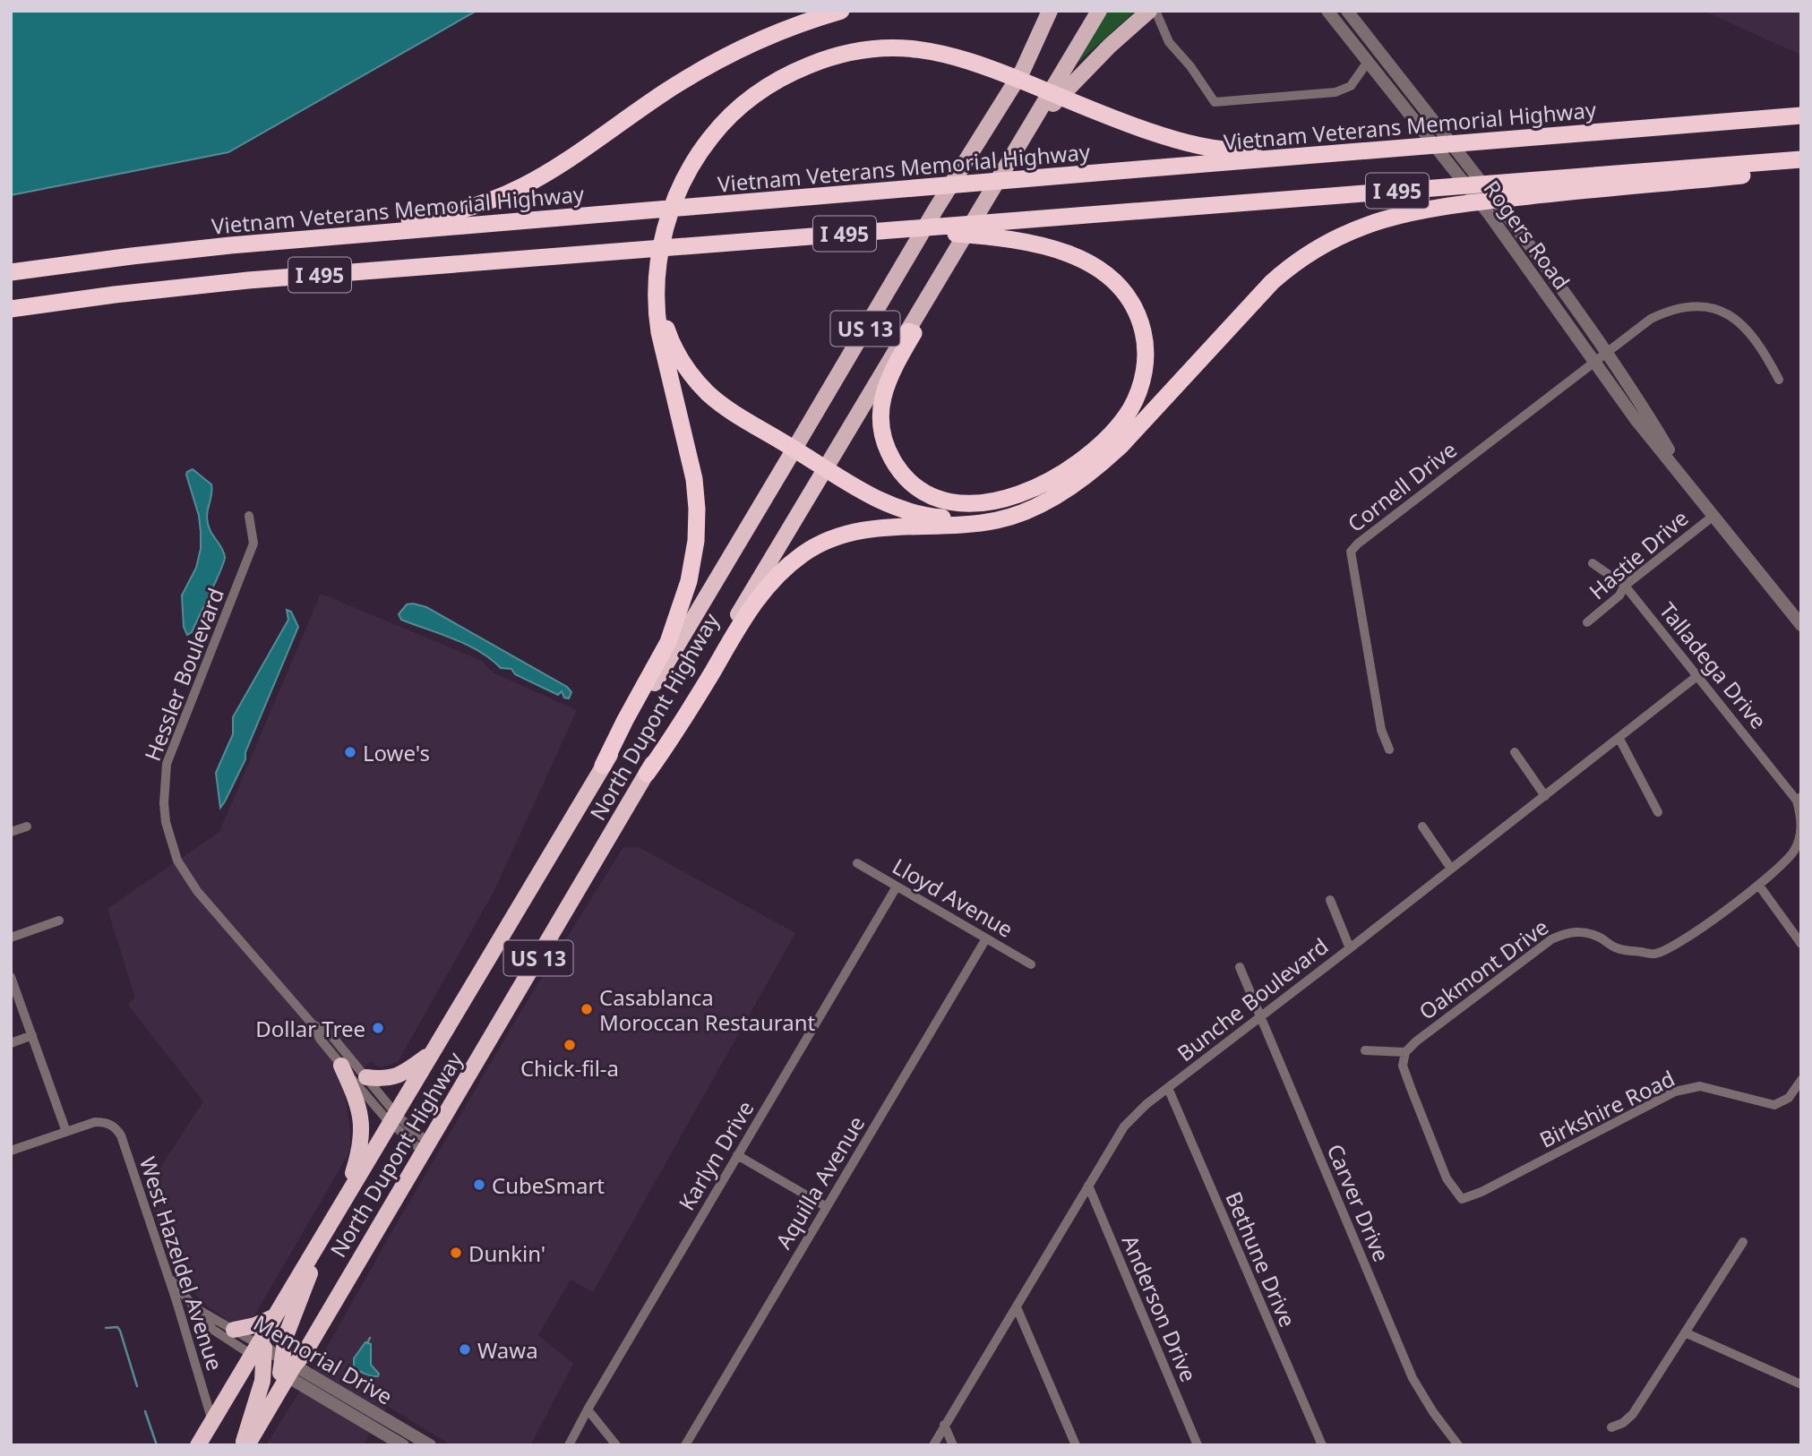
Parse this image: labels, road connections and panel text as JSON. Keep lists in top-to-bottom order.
{
  "streets": {
    "highway": [
      "Vietnam Veterans Memorial Highway",
      "I 495",
      "US 13",
      "North Dupont Highway"
    ],
    "street": [
      "Rogers Road",
      "Cornell Drive",
      "Hastie Drive",
      "Talladega Drive",
      "Hessler Boulevard",
      "Lloyd Avenue",
      "Oakmont Drive",
      "Bunche Boulevard",
      "Birkshire Road",
      "Karlyn Drive",
      "Aquilla Avenue",
      "Carver Drive",
      "Bethune Drive",
      "West Hazeldel Avenue",
      "Anderson Drive",
      "Memorial Drive"
    ]
  },
  "crossings": [
    ["Rogers Road", "Cornell Drive"],
    ["Rogers Road", "Hastie Drive"],
    ["US 13", "North Dupont Highway"],
    ["Hastie Drive", "Talladega Drive"],
    ["Talladega Drive", "Oakmont Drive"],
    ["Talladega Drive", "Bunche Boulevard"],
    ["Hessler Boulevard", "North Dupont Highway"],
    ["North Dupont Highway", "West Hazeldel Avenue"],
    ["North Dupont Highway", "Memorial Drive"],
    ["Lloyd Avenue", "Karlyn Drive"],
    ["Lloyd Avenue", "Aquilla Avenue"],
    ["Oakmont Drive", "Birkshire Road"],
    ["Bunche Boulevard", "Carver Drive"],
    ["Bunche Boulevard", "Bethune Drive"],
    ["Bunche Boulevard", "Anderson Drive"],
    ["West Hazeldel Avenue", "Memorial Drive"]
  ],
  "places": [
    "Lowe's",
    "Casablanca Moroccan Restaurant",
    "Dollar Tree",
    "Chick-fil-a",
    "CubeSmart",
    "Dunkin'",
    "Wawa"
  ]
}
